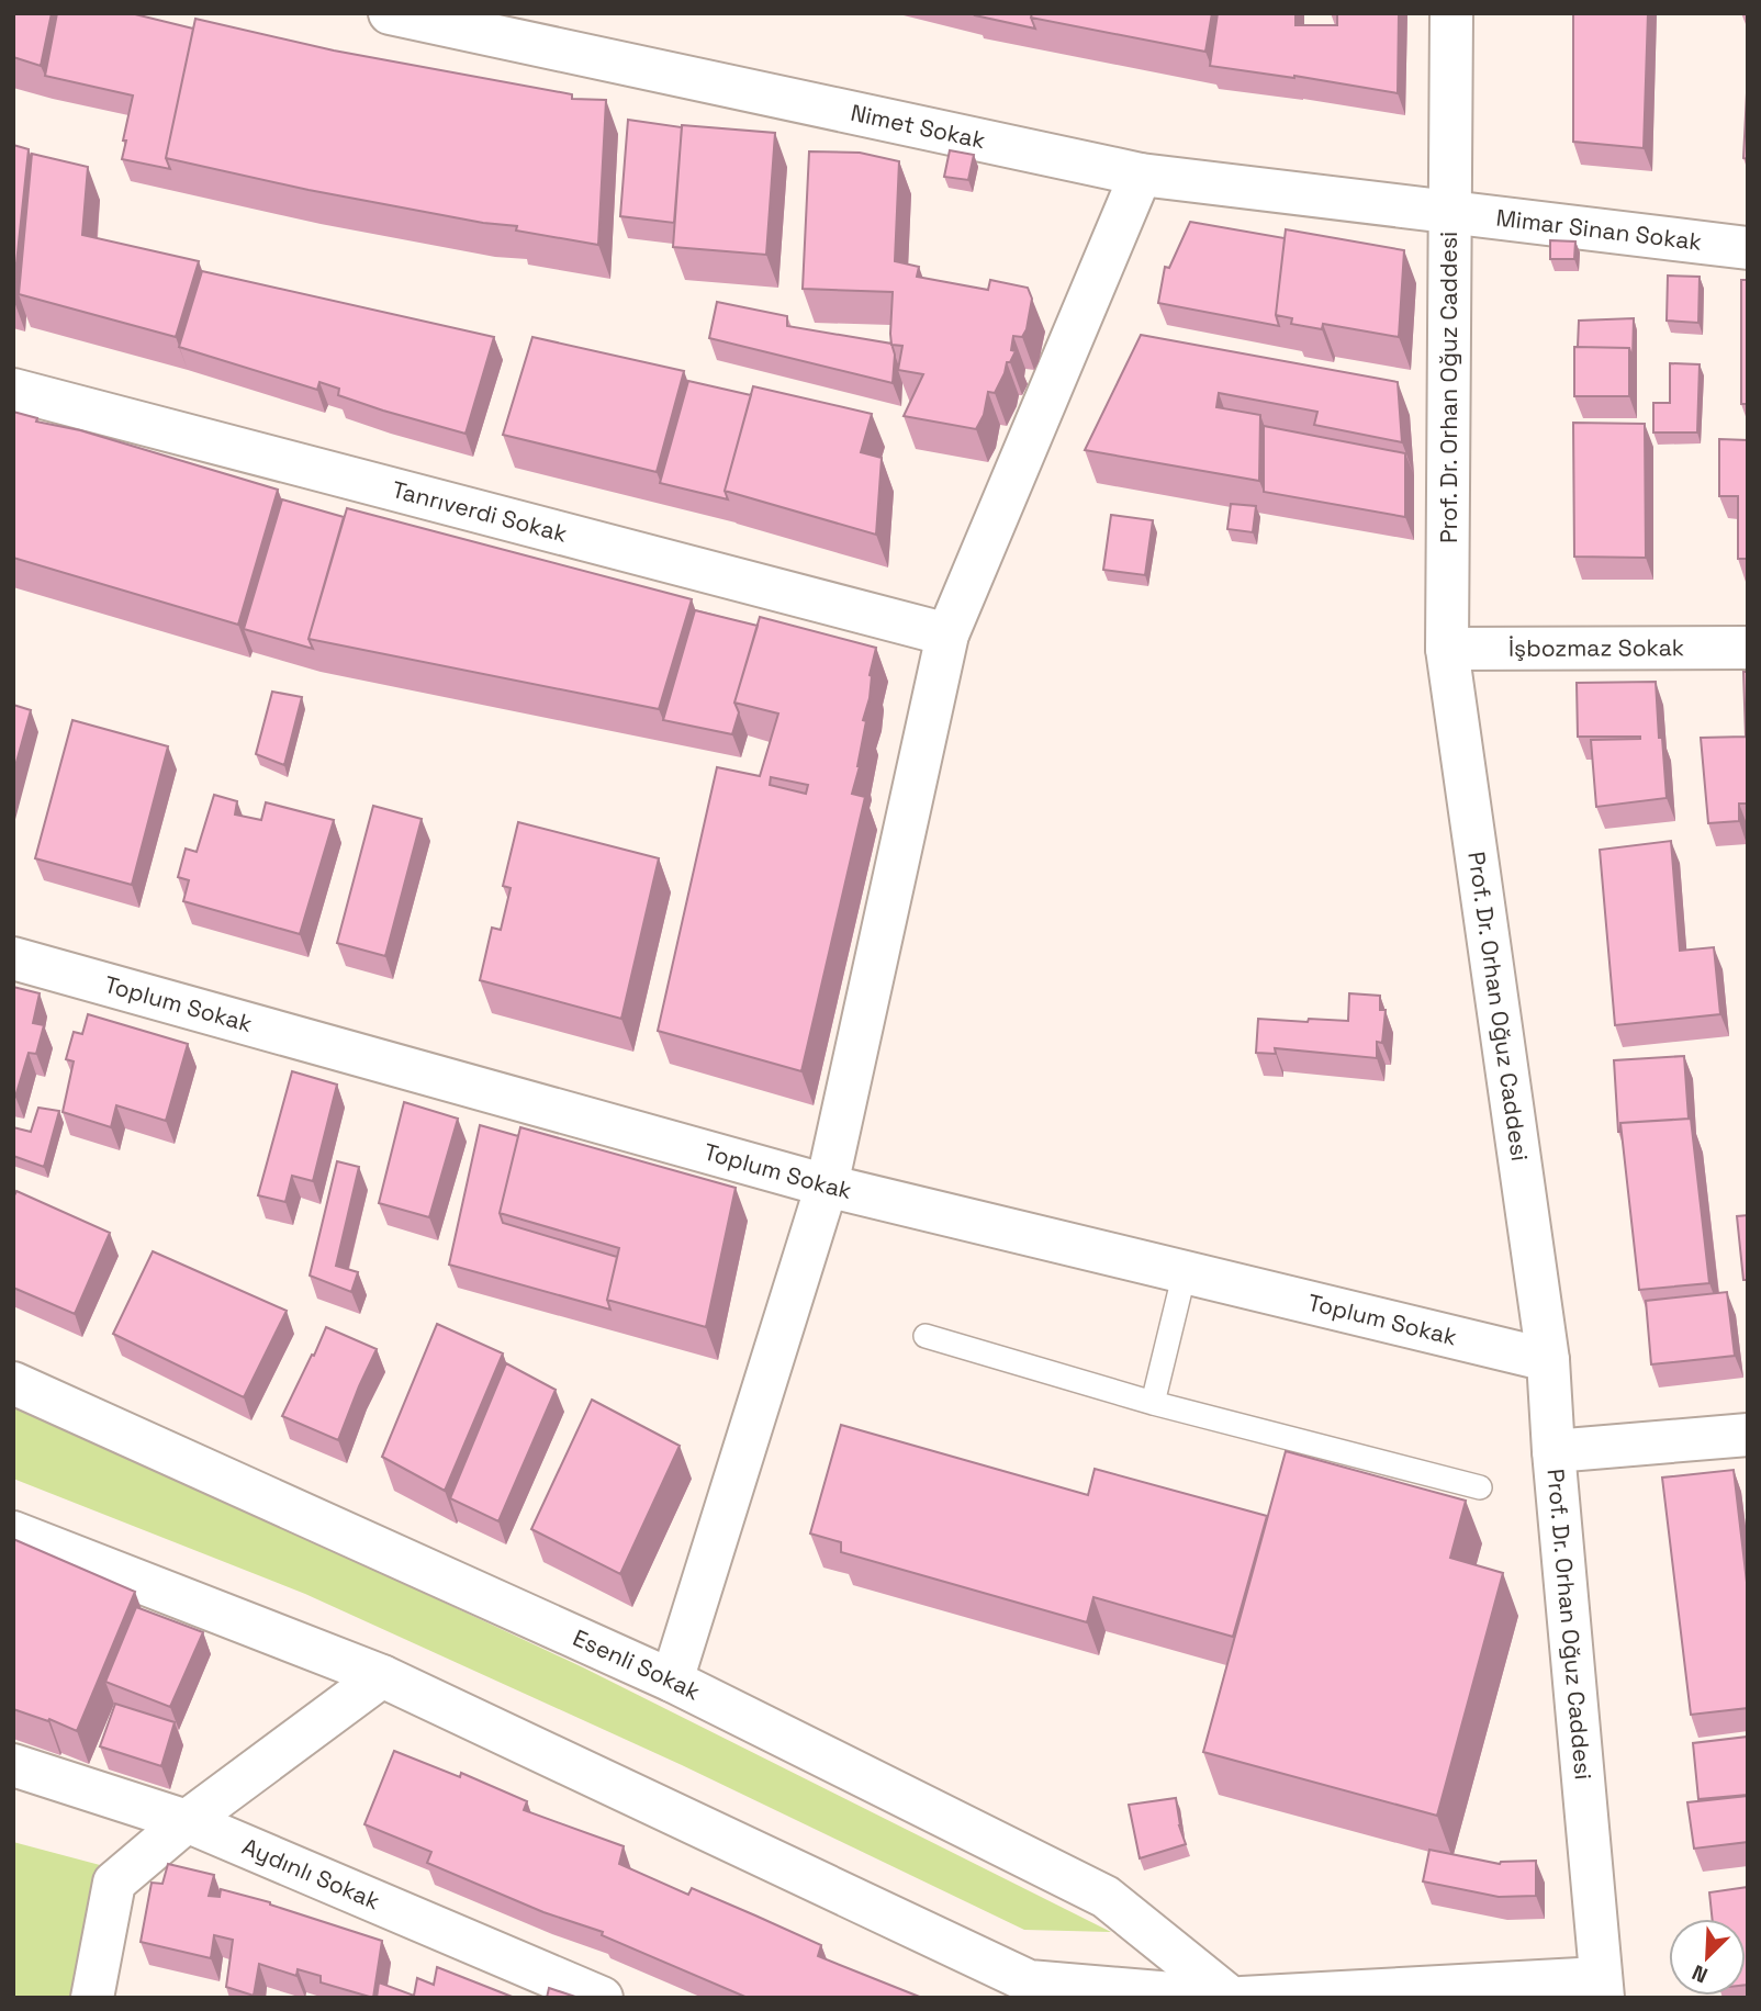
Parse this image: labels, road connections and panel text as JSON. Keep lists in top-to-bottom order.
{
  "streets": {
    "street": [
      "Nimet Sokak",
      "Mimar Sinan Sokak",
      "Prof. Dr. Orhan Oğuz Caddesi",
      "Tanrıverdi Sokak",
      "İşbozmaz Sokak",
      "Toplum Sokak",
      "Esenli Sokak",
      "Aydınlı Sokak"
    ]
  },
  "crossings": [
    ["Nimet Sokak", "Mimar Sinan Sokak"],
    ["Nimet Sokak", "Prof. Dr. Orhan Oğuz Caddesi"],
    ["Mimar Sinan Sokak", "Prof. Dr. Orhan Oğuz Caddesi"],
    ["Prof. Dr. Orhan Oğuz Caddesi", "İşbozmaz Sokak"],
    ["Prof. Dr. Orhan Oğuz Caddesi", "Toplum Sokak"]
  ],
  "north": "bottom left"
}
